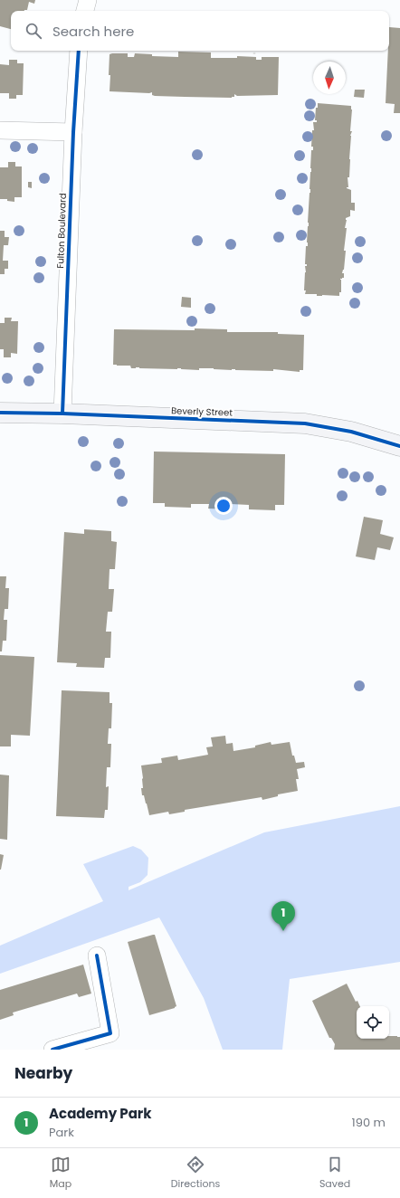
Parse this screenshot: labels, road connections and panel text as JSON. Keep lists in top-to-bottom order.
{
  "streets": {
    "street": ["Fulton Boulevard", "Beverly Street"]
  },
  "crossings": [
    ["Fulton Boulevard", "Beverly Street"]
  ],
  "north": "bottom",
  "page": {
    "search": "Search here",
    "pins": "1",
    "heading": "Nearby",
    "list": [
      {
        "mark": "1",
        "name": "Academy Park",
        "note": "Park",
        "value": "190 m"
      }
    ],
    "nav": ["Map", "Directions", "Saved"]
  }
}
